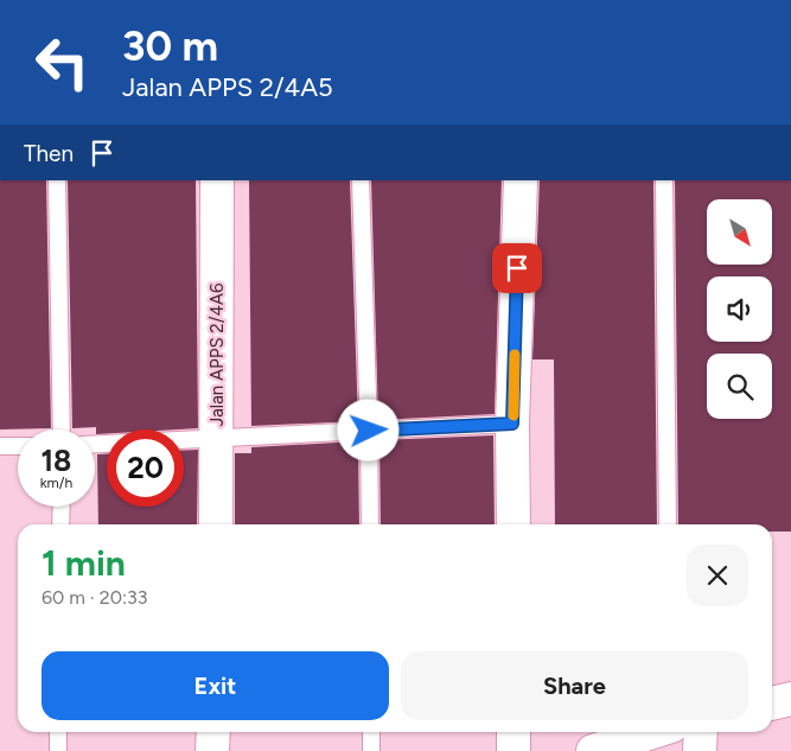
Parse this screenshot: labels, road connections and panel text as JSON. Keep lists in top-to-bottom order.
{
  "streets": {
    "street": ["Jalan APPS 2/4A6"]
  },
  "north": "bottom right",
  "page": {
    "turn": ["30 m", "Jalan APPS 2/4A5"],
    "then": "Then",
    "speed": "18 km/h",
    "limit": "20",
    "heading": ["1 min", "60 m · 20:33"],
    "buttons": ["Exit", "Share"]
  }
}
